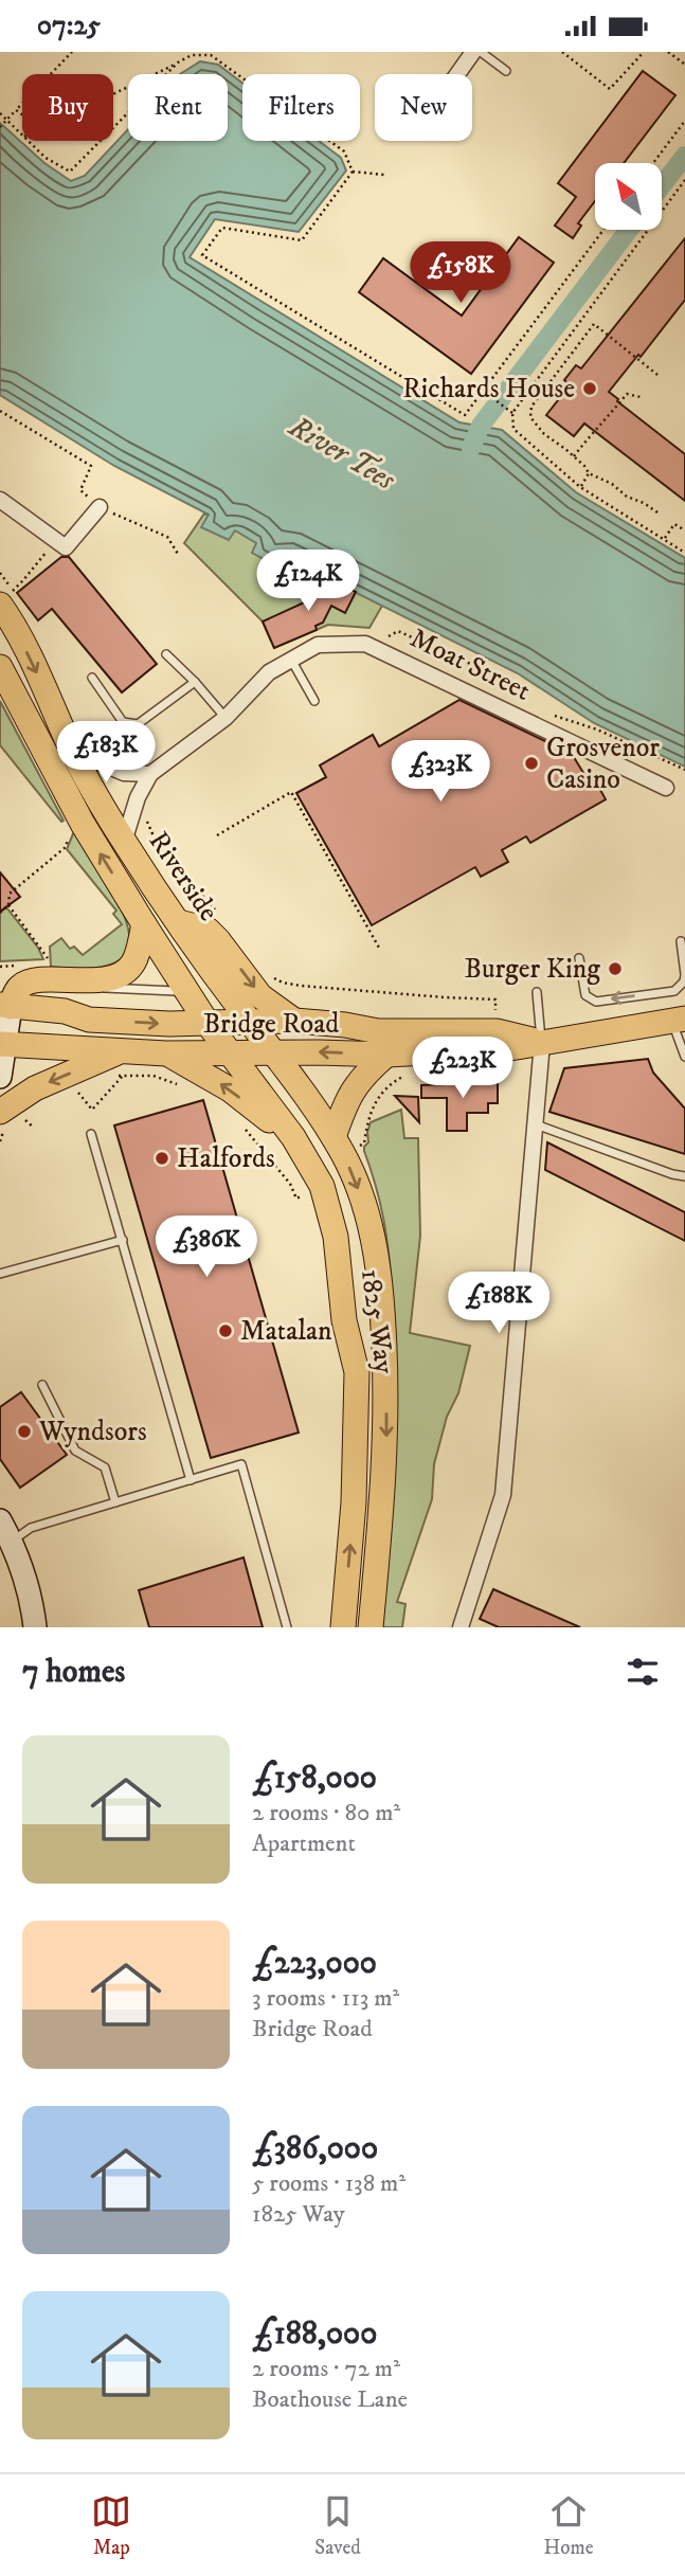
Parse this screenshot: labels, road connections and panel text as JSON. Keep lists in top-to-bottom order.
{
  "streets": {
    "main road": ["Riverside", "Bridge Road", "1825 Way"],
    "street": ["Moat Street"]
  },
  "crossings": [
    ["Moat Street", "Riverside"],
    ["Riverside", "Bridge Road"],
    ["Riverside", "1825 Way"],
    ["Bridge Road", "1825 Way"]
  ],
  "water": ["River Tees"],
  "places": [
    "Richards House",
    "Grosvenor Casino",
    "Burger King",
    "Halfords",
    "Matalan",
    "Wyndsors"
  ],
  "north": "top left",
  "page": {
    "status": "07:25",
    "chip": [
      "Buy",
      "Rent",
      "Filters",
      "New"
    ],
    "price": [
      "£158K",
      "£124K",
      "£183K",
      "£323K",
      "£223K",
      "£386K",
      "£188K"
    ],
    "heading": "7 homes",
    "list": [
      {
        "name": "£158,000",
        "note": "2 rooms · 80 m² · Apartment"
      },
      {
        "name": "£223,000",
        "note": "3 rooms · 113 m² · Bridge Road"
      },
      {
        "name": "£386,000",
        "note": "5 rooms · 138 m² · 1825 Way"
      },
      {
        "name": "£188,000",
        "note": "2 rooms · 72 m² · Boathouse Lane"
      }
    ],
    "tabs": ["Map", "Saved", "Home"]
  }
}
